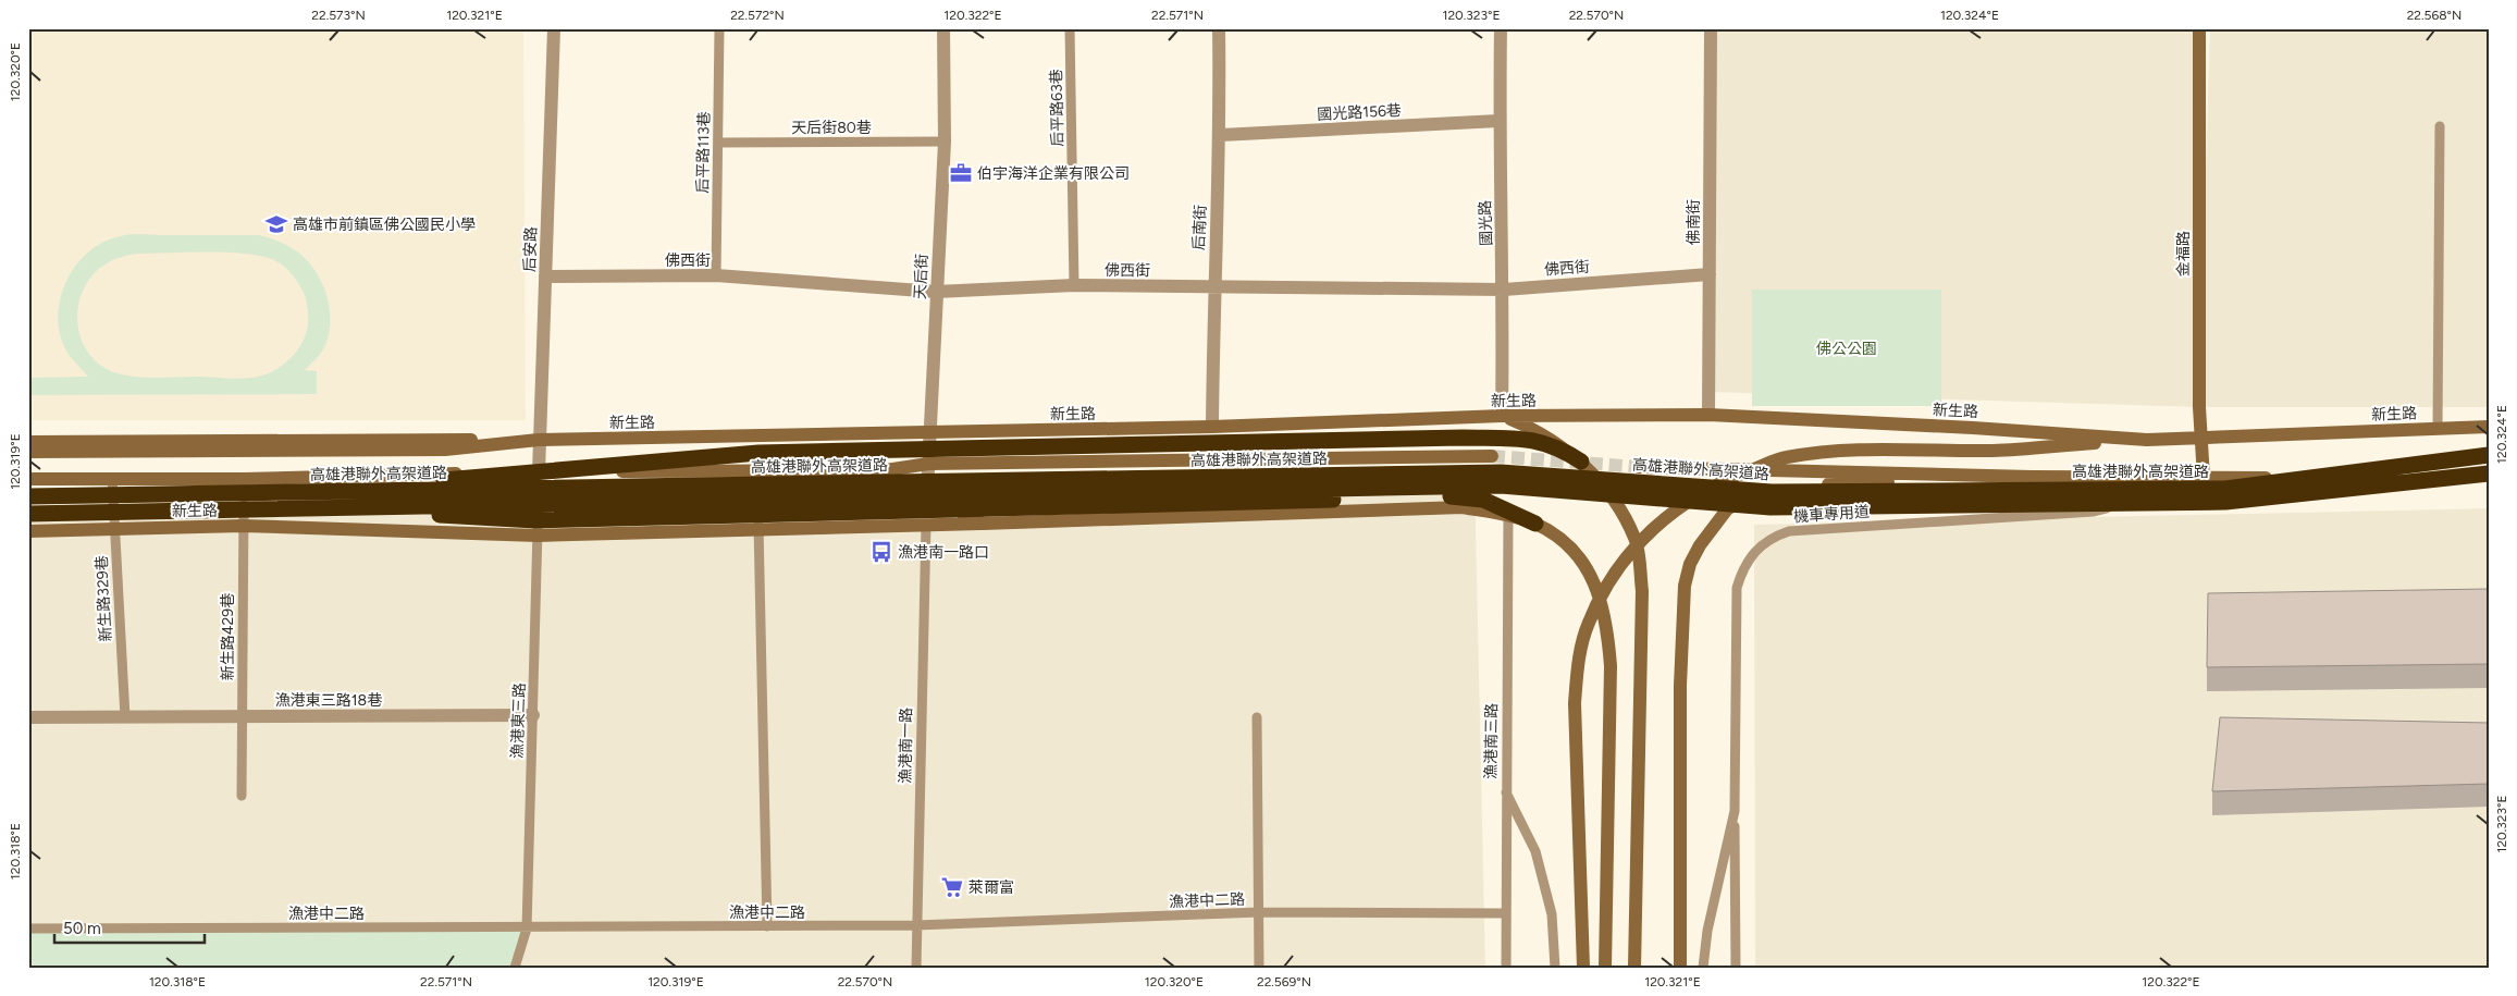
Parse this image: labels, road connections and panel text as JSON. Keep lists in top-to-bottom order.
{
  "streets": {
    "highway": ["高雄港聯外高架道路"],
    "street": [
      "國光路156巷",
      "佛南街",
      "國光路",
      "后南街",
      "后安路",
      "金福路",
      "佛西街",
      "天后街",
      "新生路",
      "漁港東三路18巷"
    ],
    "lane": [
      "后平路63巷",
      "天后街80巷",
      "后平路113巷",
      "機車專用道",
      "新生路329巷",
      "新生路429巷",
      "漁港東三路",
      "漁港南三路",
      "漁港南一路",
      "漁港中二路"
    ]
  },
  "crossings": [
    ["后平路63巷", "佛西街"],
    ["國光路156巷", "國光路"],
    ["國光路156巷", "后南街"],
    ["天后街80巷", "后平路113巷"],
    ["天后街80巷", "天后街"],
    ["后平路113巷", "佛西街"],
    ["佛南街", "佛西街"],
    ["佛南街", "新生路"],
    ["國光路", "佛西街"],
    ["國光路", "新生路"],
    ["后南街", "佛西街"],
    ["后南街", "新生路"],
    ["后安路", "佛西街"],
    ["后安路", "新生路"],
    ["后安路", "漁港東三路"],
    ["金福路", "新生路"],
    ["金福路", "機車專用道"],
    ["佛西街", "天后街"],
    ["天后街", "新生路"],
    ["天后街", "漁港南一路"],
    ["新生路", "新生路329巷"],
    ["新生路", "新生路429巷"],
    ["新生路", "漁港東三路"],
    ["新生路", "漁港南三路"],
    ["新生路", "漁港南一路"],
    ["新生路329巷", "漁港東三路18巷"],
    ["新生路429巷", "漁港東三路18巷"],
    ["漁港東三路18巷", "漁港東三路"],
    ["漁港東三路", "漁港中二路"],
    ["漁港南三路", "漁港中二路"],
    ["漁港南一路", "漁港中二路"]
  ],
  "parks": ["佛公公園"],
  "places": {
    "office": ["伯宇海洋企業有限公司"],
    "school or university": ["高雄市前鎮區佛公國民小學"],
    "bus stop": ["漁港南一路口"],
    "supermarket": ["萊爾富"]
  },
  "scale_bar": "50 m",
  "coordinates": [
    "22.573°N",
    "120.321°E",
    "22.572°N",
    "120.322°E",
    "22.571°N",
    "120.323°E",
    "22.570°N",
    "120.324°E",
    "22.568°N",
    "120.320°E",
    "120.319°E",
    "120.318°E",
    "22.569°N"
  ]
}
